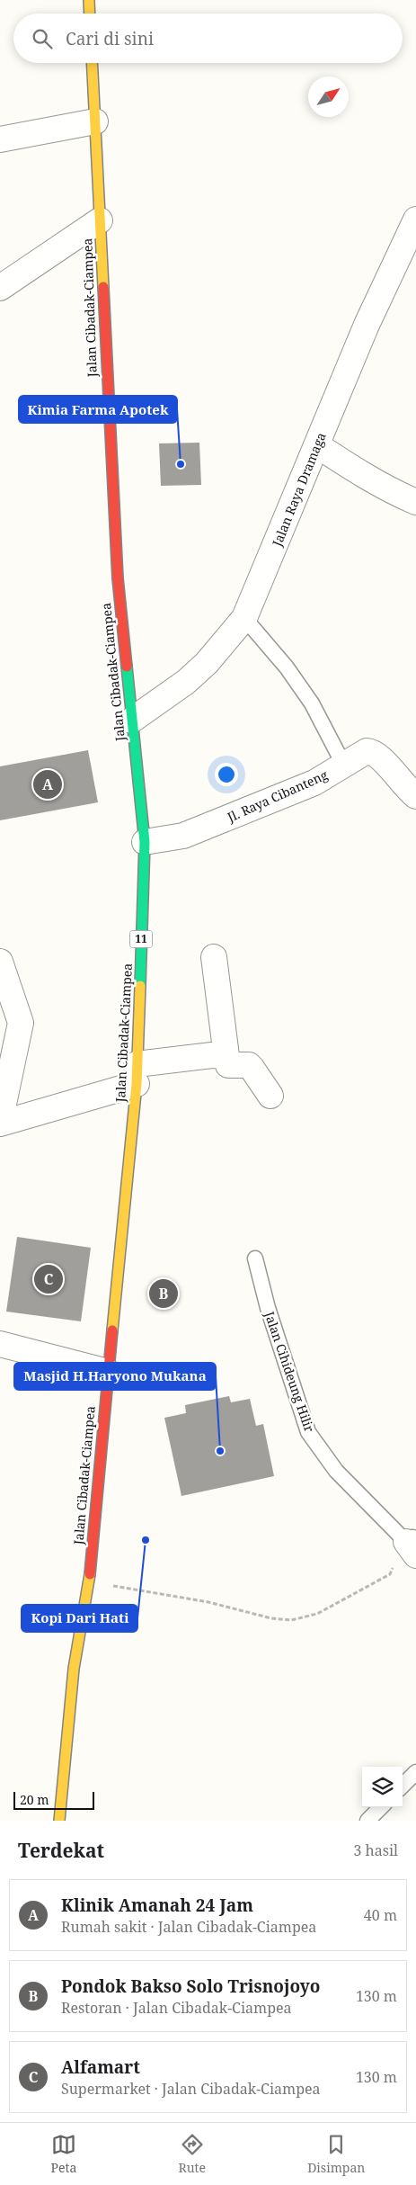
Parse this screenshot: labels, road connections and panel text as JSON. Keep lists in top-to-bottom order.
{
  "streets": {
    "highway": ["Jalan Cibadak-Ciampea", "11"],
    "street": ["Jalan Raya Dramaga", "Jl. Raya Cibanteng"],
    "lane": ["Jalan Cihideung Hilir"]
  },
  "crossings": [
    ["Jalan Cibadak-Ciampea", "Jalan Raya Dramaga"],
    ["Jalan Cibadak-Ciampea", "Jl. Raya Cibanteng"]
  ],
  "places": ["Kimia Farma Apotek", "Masjid H.Haryono Mukana", "Kopi Dari Hati"],
  "scale_bar": "20 m",
  "north": "top right",
  "page": {
    "search": "Cari di sini",
    "pins": ["A", "C", "B"],
    "scale": "20 m",
    "heading": ["Terdekat", "3 hasil"],
    "list": [
      {
        "mark": "A",
        "name": "Klinik Amanah 24 Jam",
        "note": "Rumah sakit · Jalan Cibadak-Ciampea",
        "value": "40 m"
      },
      {
        "mark": "B",
        "name": "Pondok Bakso Solo Trisnojoyo",
        "note": "Restoran · Jalan Cibadak-Ciampea",
        "value": "130 m"
      },
      {
        "mark": "C",
        "name": "Alfamart",
        "note": "Supermarket · Jalan Cibadak-Ciampea",
        "value": "130 m"
      }
    ],
    "nav": ["Peta", "Rute", "Disimpan"]
  }
}
